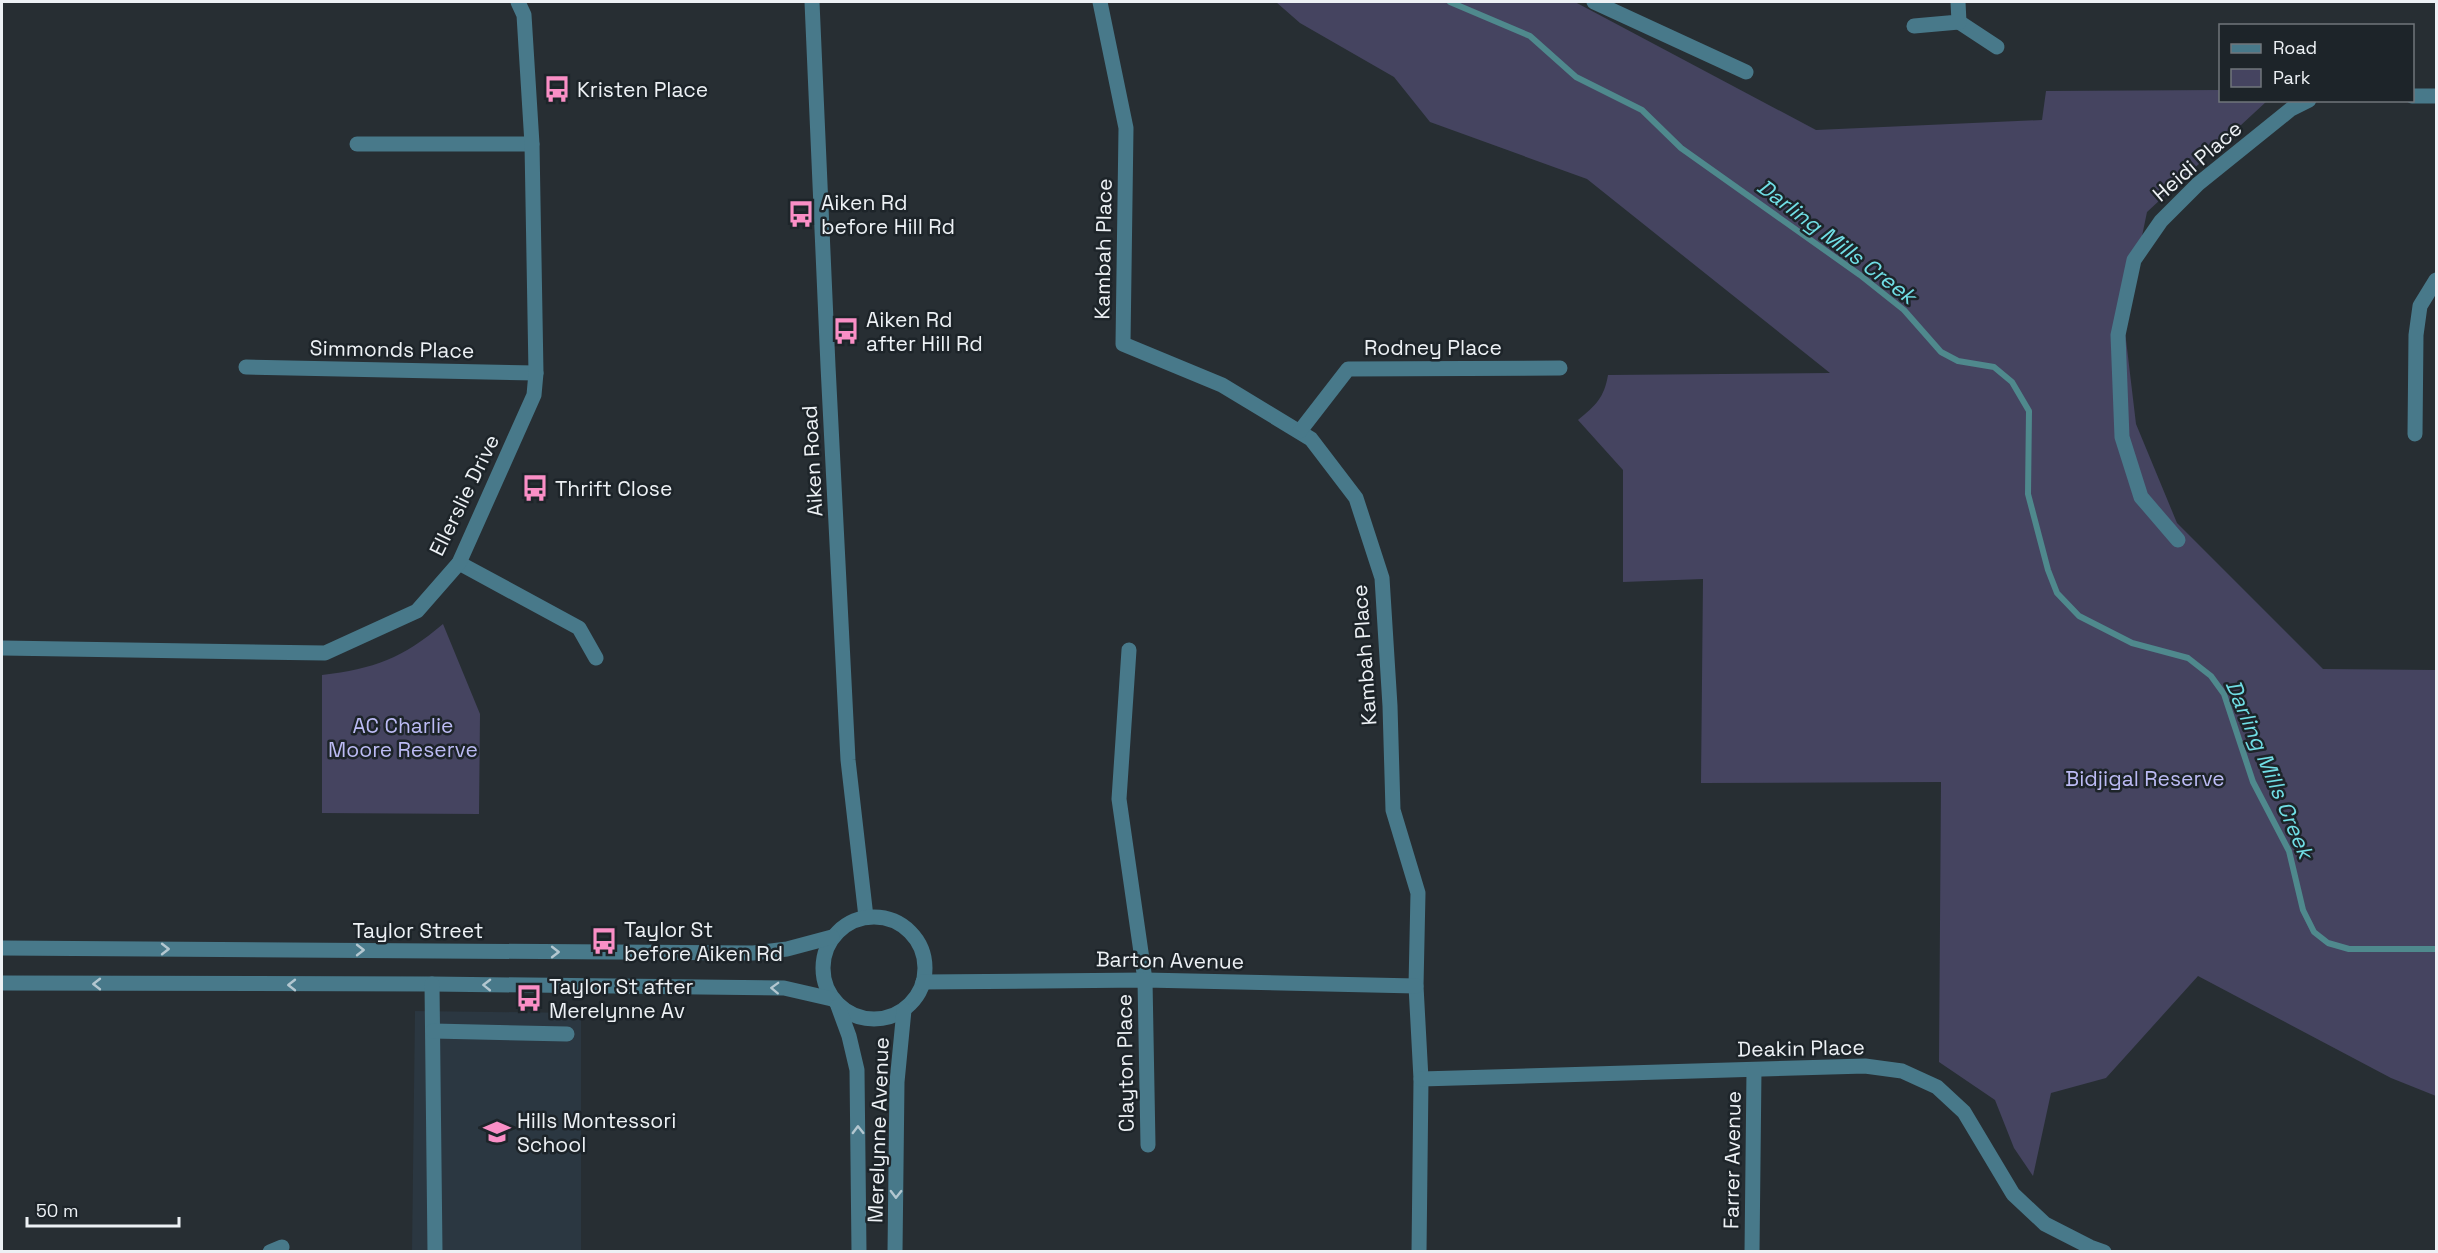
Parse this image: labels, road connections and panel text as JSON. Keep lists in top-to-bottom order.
{
  "streets": {
    "street": [
      "Heidi Place",
      "Kambah Place",
      "Rodney Place",
      "Simmonds Place",
      "Aiken Road",
      "Ellerslie Drive",
      "Taylor Street",
      "Barton Avenue",
      "Deakin Place",
      "Clayton Place",
      "Merelynne Avenue",
      "Farrer Avenue"
    ]
  },
  "crossings": [
    ["Kambah Place", "Rodney Place"],
    ["Kambah Place", "Barton Avenue"],
    ["Kambah Place", "Deakin Place"],
    ["Simmonds Place", "Ellerslie Drive"],
    ["Aiken Road", "Taylor Street"],
    ["Aiken Road", "Barton Avenue"],
    ["Aiken Road", "Merelynne Avenue"],
    ["Taylor Street", "Barton Avenue"],
    ["Taylor Street", "Merelynne Avenue"],
    ["Barton Avenue", "Clayton Place"],
    ["Barton Avenue", "Merelynne Avenue"],
    ["Deakin Place", "Farrer Avenue"]
  ],
  "water": ["Darling Mills Creek"],
  "parks": ["AC Charlie Moore Reserve", "Bidjigal Reserve"],
  "places": {
    "bus stop": [
      "Kristen Place",
      "Aiken Rd before Hill Rd",
      "Aiken Rd after Hill Rd",
      "Thrift Close",
      "Taylor St before Aiken Rd",
      "Taylor St after Merelynne Av"
    ],
    "school or university": ["Hills Montessori School"]
  },
  "legend": ["Road", "Park"],
  "scale_bar": "50 m"
}
